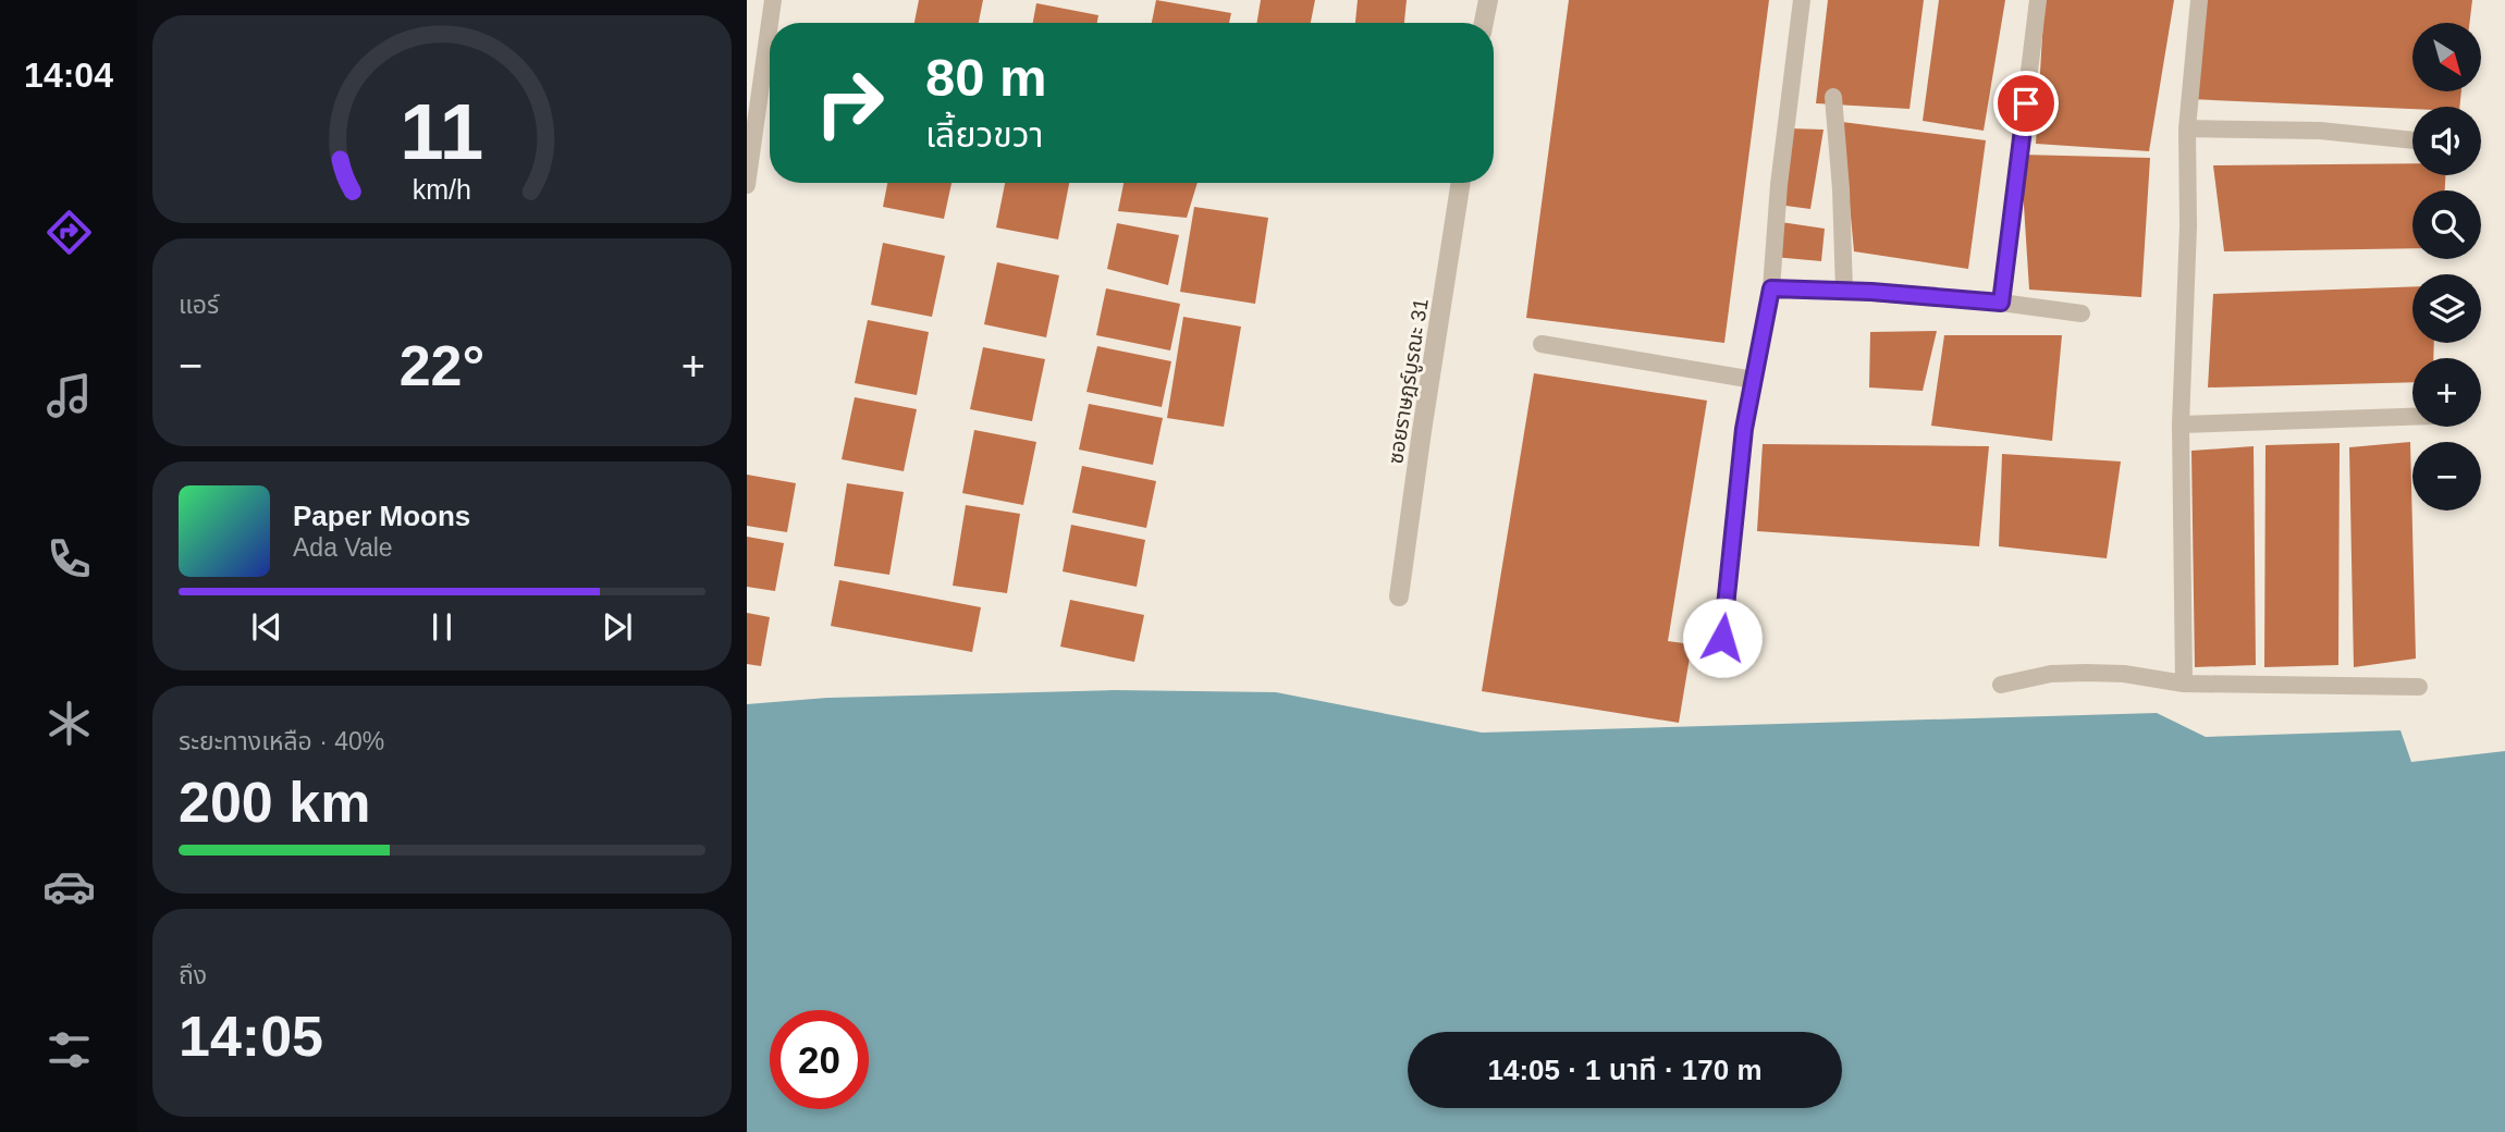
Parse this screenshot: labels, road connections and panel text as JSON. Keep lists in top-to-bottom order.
{
  "streets": {
    "street": ["ซอยราษฎร์บูรณะ 31"]
  },
  "north": "bottom right",
  "page": {
    "tabs": "14:04",
    "map_buttons": ["+", "−"],
    "turn": ["80 m", "เลี้ยวขวา"],
    "tile": [
      "แอร์",
      ["ระยะทางเหลือ · 40%", "200 km"],
      ["ถึง", "14:05"]
    ],
    "heat": ["−", "22°", "+"],
    "song": ["Paper Moons", "Ada Vale"],
    "limit": "20",
    "trip": "14:05 · 1 นาที · 170 m",
    "gauge": ["11", "km/h"]
  }
}
